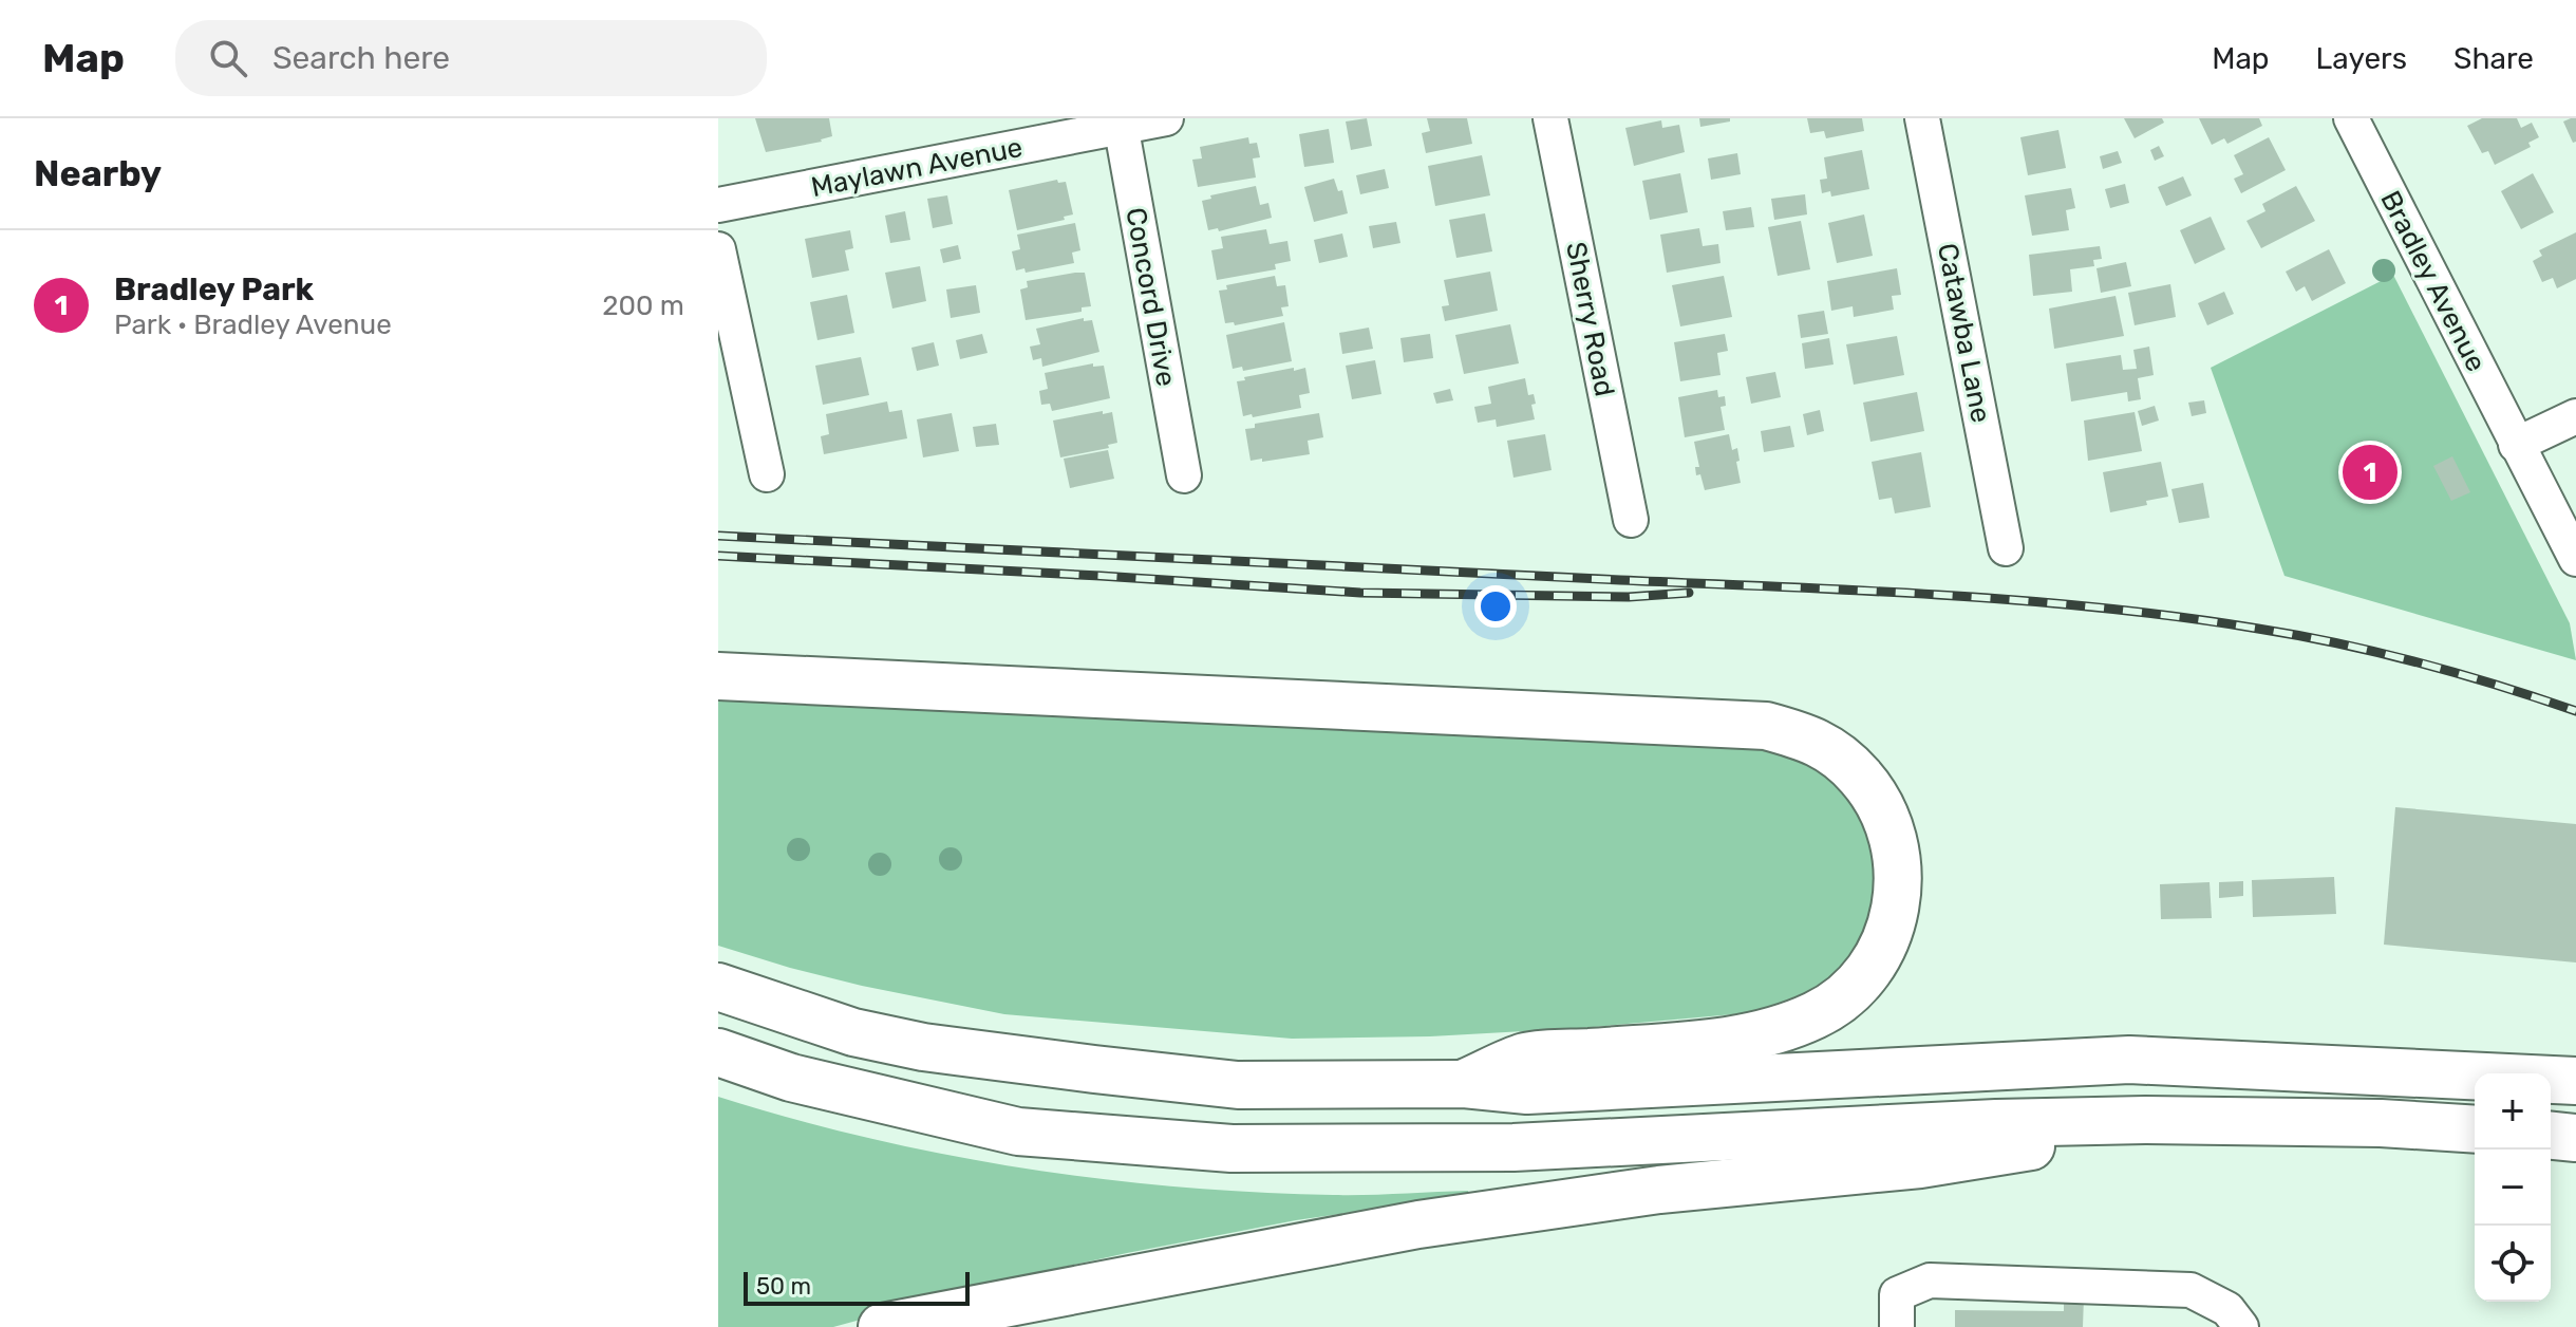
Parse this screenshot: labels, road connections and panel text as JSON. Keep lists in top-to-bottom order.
{
  "streets": {
    "street": [
      "Maylawn Avenue",
      "Bradley Avenue",
      "Concord Drive",
      "Sherry Road",
      "Catawba Lane"
    ]
  },
  "crossings": [
    ["Maylawn Avenue", "Concord Drive"]
  ],
  "scale_bar": "50 m",
  "page": {
    "header": "Map",
    "search": "Search here",
    "nav": ["Map", "Layers", "Share"],
    "heading": "Nearby",
    "list": [
      {
        "mark": "1",
        "name": "Bradley Park",
        "note": "Park · Bradley Avenue",
        "value": "200 m"
      }
    ],
    "pins": "1",
    "map_buttons": ["+", "−"],
    "scale": "50 m"
  }
}
